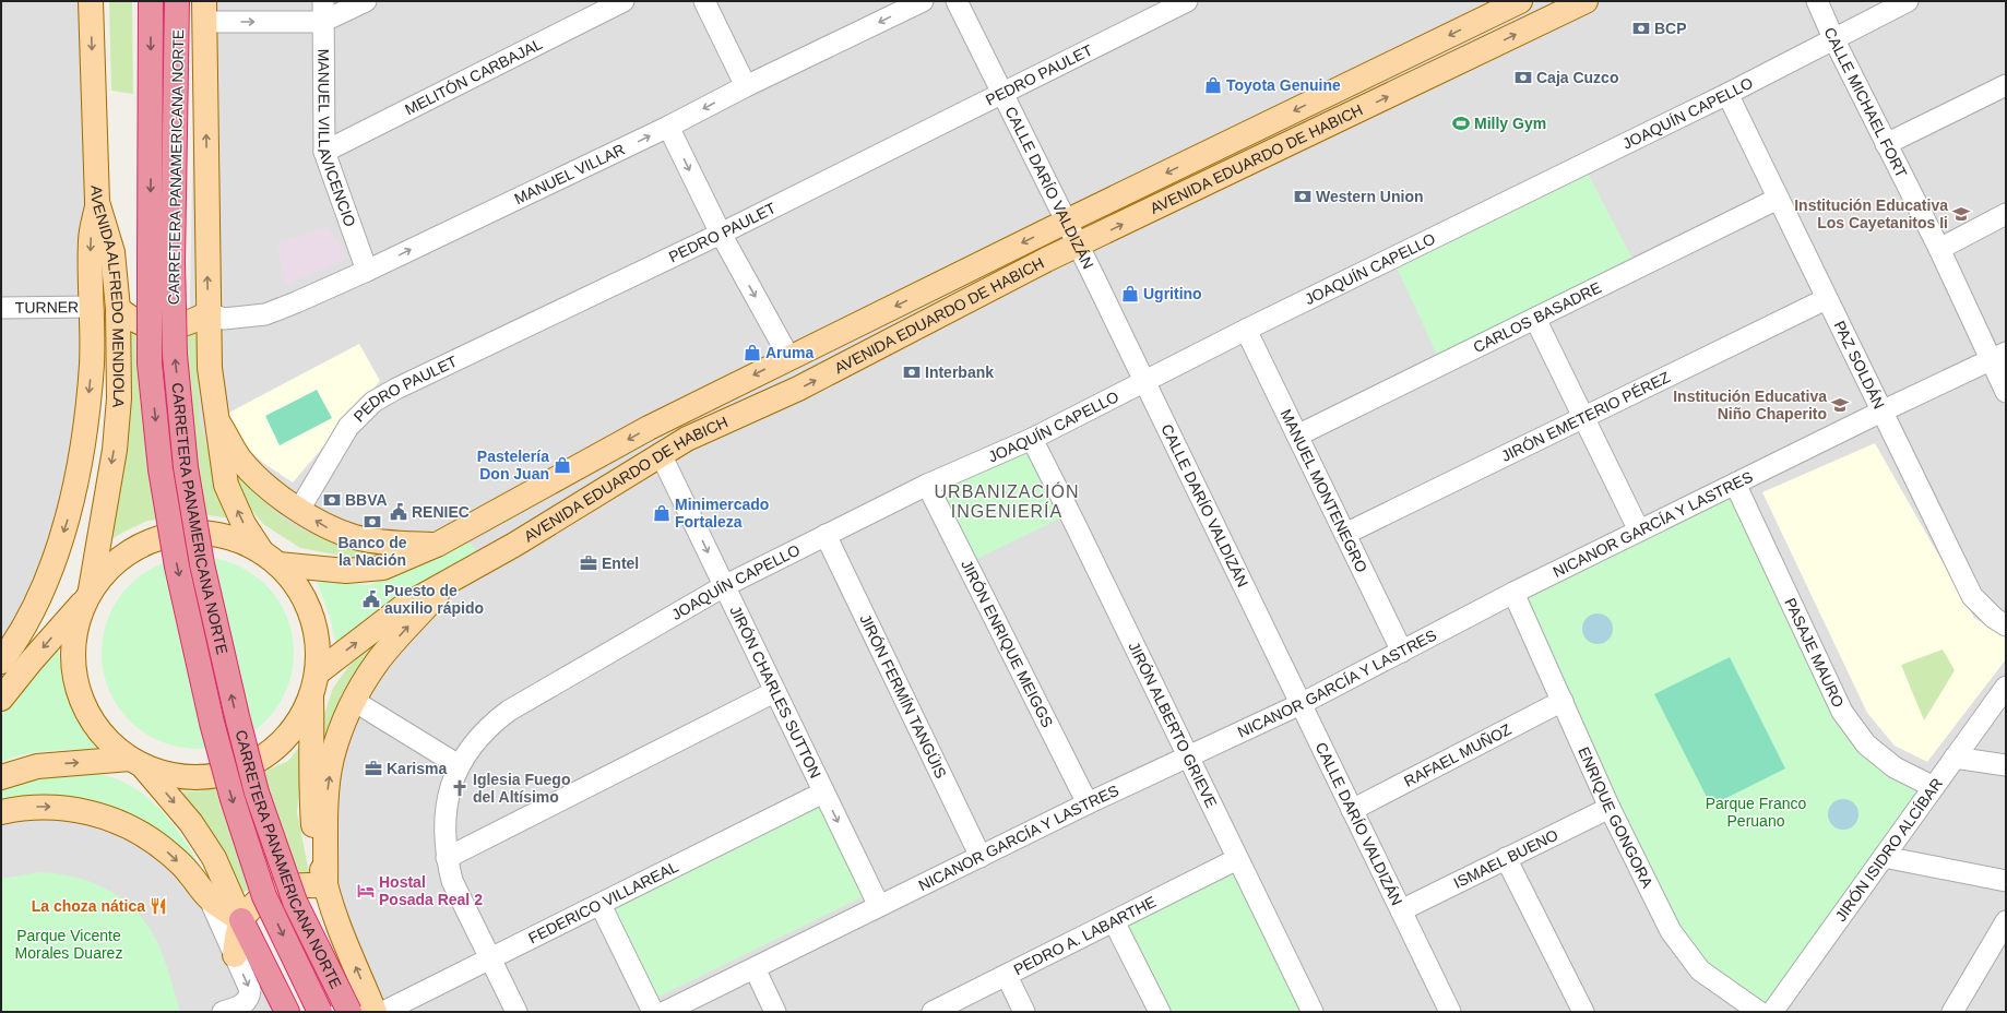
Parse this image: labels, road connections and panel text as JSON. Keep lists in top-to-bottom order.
{
  "streets": {
    "highway": ["CARRETERA PANAMERICANA NORTE"],
    "main road": ["AVENIDA EDUARDO DE HABICH", "AVENIDA ALFREDO MENDIOLA"],
    "street": [
      "PEDRO PAULET",
      "MELITÓN CARBAJAL",
      "CALLE MICHAEL FORT",
      "JOAQUÍN CAPELLO",
      "MANUEL VILLAVICENCIO",
      "MANUEL VILLAR",
      "CALLE DARÍO VALDIZÁN",
      "TURNER",
      "CARLOS BASADRE",
      "PAZ SOLDÁN",
      "JIRÓN EMETERIO PÉREZ",
      "MANUEL MONTENEGRO",
      "NICANOR GARCÍA Y LASTRES",
      "JIRÓN ENRIQUE MEIGGS",
      "PASAJE MAURO",
      "JIRÓN CHARLES SUTTON",
      "JIRÓN FERMÍN TANGÜIS",
      "JIRÓN ALBERTO GRIEVE",
      "RAFAEL MUÑOZ",
      "ENRIQUE GONGORA",
      "JIRÓN ISIDRO ALCÍBAR",
      "ISMAEL BUENO",
      "FEDERICO VILLAREAL",
      "PEDRO A. LABARTHE"
    ]
  },
  "crossings": [
    ["PEDRO PAULET", "CALLE DARÍO VALDIZÁN"],
    ["MELITÓN CARBAJAL", "MANUEL VILLAVICENCIO"],
    ["CALLE MICHAEL FORT", "JOAQUÍN CAPELLO"],
    ["CALLE MICHAEL FORT", "NICANOR GARCÍA Y LASTRES"],
    ["JOAQUÍN CAPELLO", "CALLE DARÍO VALDIZÁN"],
    ["JOAQUÍN CAPELLO", "PAZ SOLDÁN"],
    ["JOAQUÍN CAPELLO", "MANUEL MONTENEGRO"],
    ["JOAQUÍN CAPELLO", "JIRÓN ENRIQUE MEIGGS"],
    ["JOAQUÍN CAPELLO", "JIRÓN CHARLES SUTTON"],
    ["JOAQUÍN CAPELLO", "JIRÓN FERMÍN TANGÜIS"],
    ["JOAQUÍN CAPELLO", "JIRÓN ALBERTO GRIEVE"],
    ["JOAQUÍN CAPELLO", "FEDERICO VILLAREAL"],
    ["MANUEL VILLAVICENCIO", "MANUEL VILLAR"],
    ["AVENIDA EDUARDO DE HABICH", "CALLE DARÍO VALDIZÁN"],
    ["AVENIDA EDUARDO DE HABICH", "JIRÓN CHARLES SUTTON"],
    ["CALLE DARÍO VALDIZÁN", "NICANOR GARCÍA Y LASTRES"],
    ["CALLE DARÍO VALDIZÁN", "RAFAEL MUÑOZ"],
    ["CALLE DARÍO VALDIZÁN", "ISMAEL BUENO"],
    ["CARLOS BASADRE", "PAZ SOLDÁN"],
    ["CARLOS BASADRE", "MANUEL MONTENEGRO"],
    ["PAZ SOLDÁN", "JIRÓN EMETERIO PÉREZ"],
    ["PAZ SOLDÁN", "NICANOR GARCÍA Y LASTRES"],
    ["JIRÓN EMETERIO PÉREZ", "MANUEL MONTENEGRO"],
    ["MANUEL MONTENEGRO", "NICANOR GARCÍA Y LASTRES"],
    ["NICANOR GARCÍA Y LASTRES", "JIRÓN ENRIQUE MEIGGS"],
    ["NICANOR GARCÍA Y LASTRES", "PASAJE MAURO"],
    ["NICANOR GARCÍA Y LASTRES", "JIRÓN CHARLES SUTTON"],
    ["NICANOR GARCÍA Y LASTRES", "JIRÓN FERMÍN TANGÜIS"],
    ["NICANOR GARCÍA Y LASTRES", "JIRÓN ALBERTO GRIEVE"],
    ["NICANOR GARCÍA Y LASTRES", "ENRIQUE GONGORA"],
    ["PASAJE MAURO", "JIRÓN ISIDRO ALCÍBAR"],
    ["JIRÓN CHARLES SUTTON", "FEDERICO VILLAREAL"],
    ["JIRÓN ALBERTO GRIEVE", "PEDRO A. LABARTHE"],
    ["RAFAEL MUÑOZ", "ENRIQUE GONGORA"],
    ["ENRIQUE GONGORA", "ISMAEL BUENO"]
  ],
  "one_way": ["JIRÓN CHARLES SUTTON"],
  "districts": ["URBANIZACIÓN INGENIERÍA"],
  "parks": ["Parque Franco Peruano", "Parque Vicente Morales Duarez"],
  "places": {
    "bank": [
      "BCP",
      "Caja Cuzco",
      "Western Union",
      "Interbank",
      "BBVA",
      "Banco de la Nación"
    ],
    "shop": [
      "Toyota Genuine",
      "Ugritino",
      "Aruma",
      "Pastelería Don Juan",
      "Minimercado Fortaleza"
    ],
    "sports": ["Milly Gym"],
    "school or university": ["Institución Educativa Los Cayetanitos Ii", "Institución Educativa Niño Chaperito"],
    "public building": ["RENIEC", "Puesto de auxilio rápido"],
    "office": ["Entel", "Karisma"],
    "church": ["Iglesia Fuego del Altísimo"],
    "hotel": ["Hostal Posada Real 2"],
    "restaurant": ["La choza nática"]
  }
}
